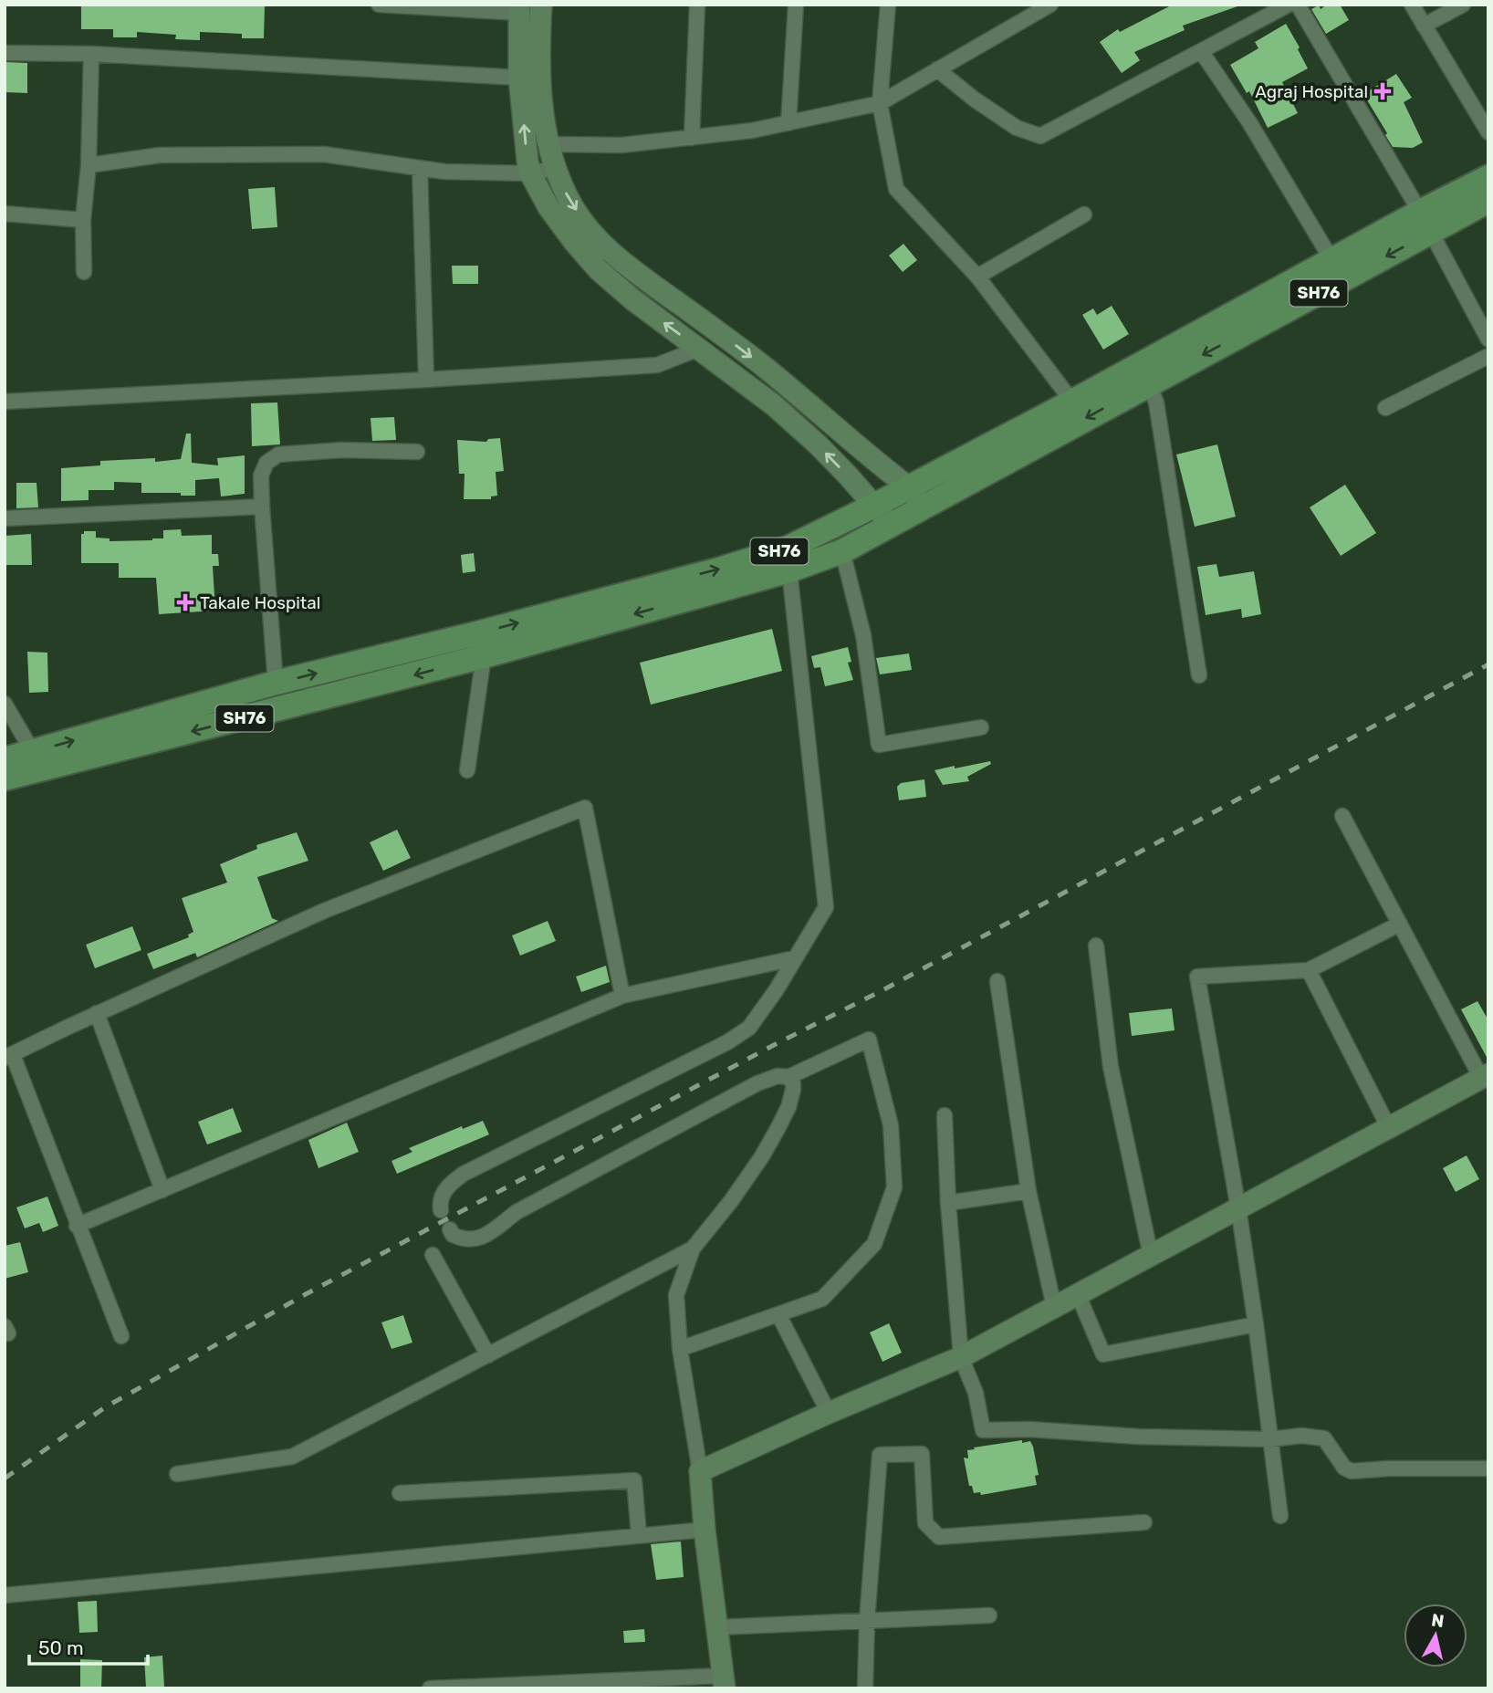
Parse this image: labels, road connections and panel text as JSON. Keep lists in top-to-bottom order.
{
  "streets": {
    "main road": ["SH76"]
  },
  "places": {
    "health": ["Agraj Hospital", "Takale Hospital"]
  },
  "scale_bar": "50 m",
  "north": "top"
}
